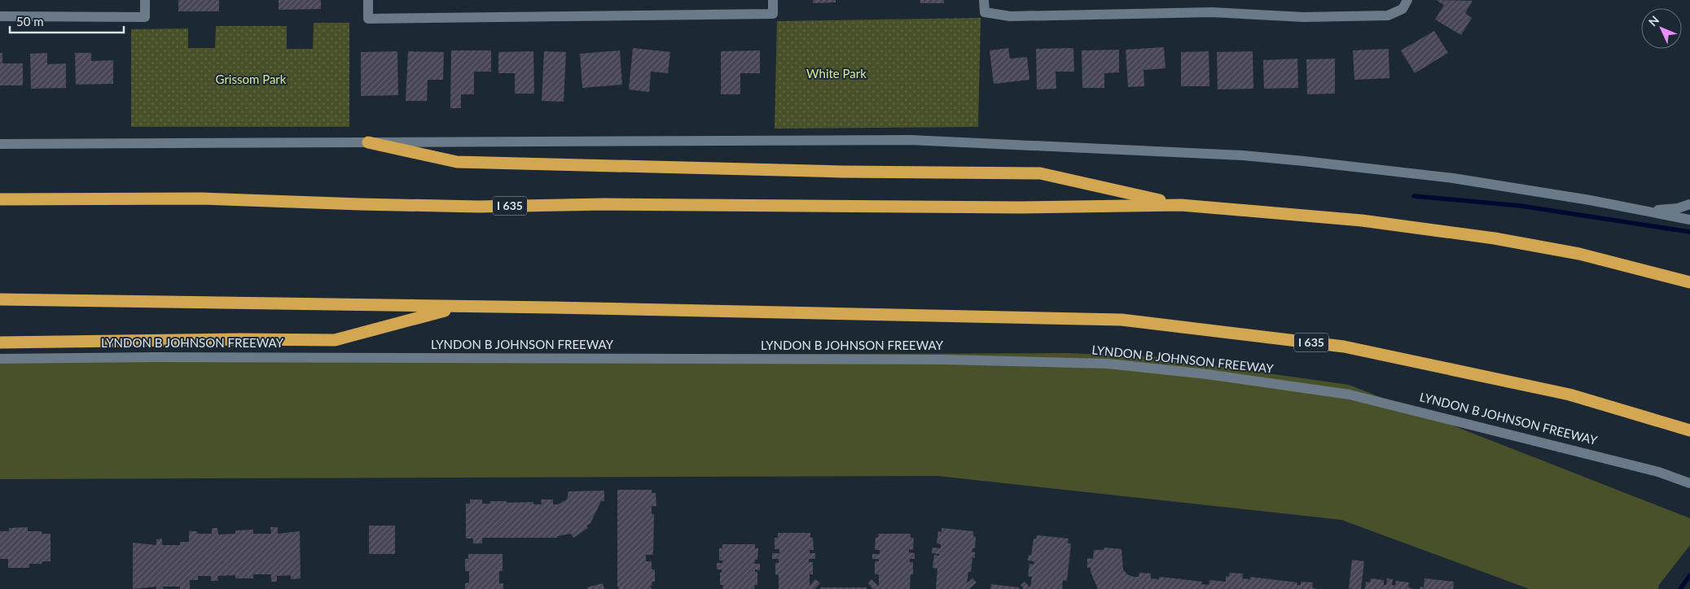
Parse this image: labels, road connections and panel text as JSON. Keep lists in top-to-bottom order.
{
  "streets": {
    "highway": ["I 635"],
    "main road": ["LYNDON B JOHNSON FREEWAY"]
  },
  "parks": ["White Park", "Grissom Park"],
  "scale_bar": "50 m",
  "north": "top left"
}
